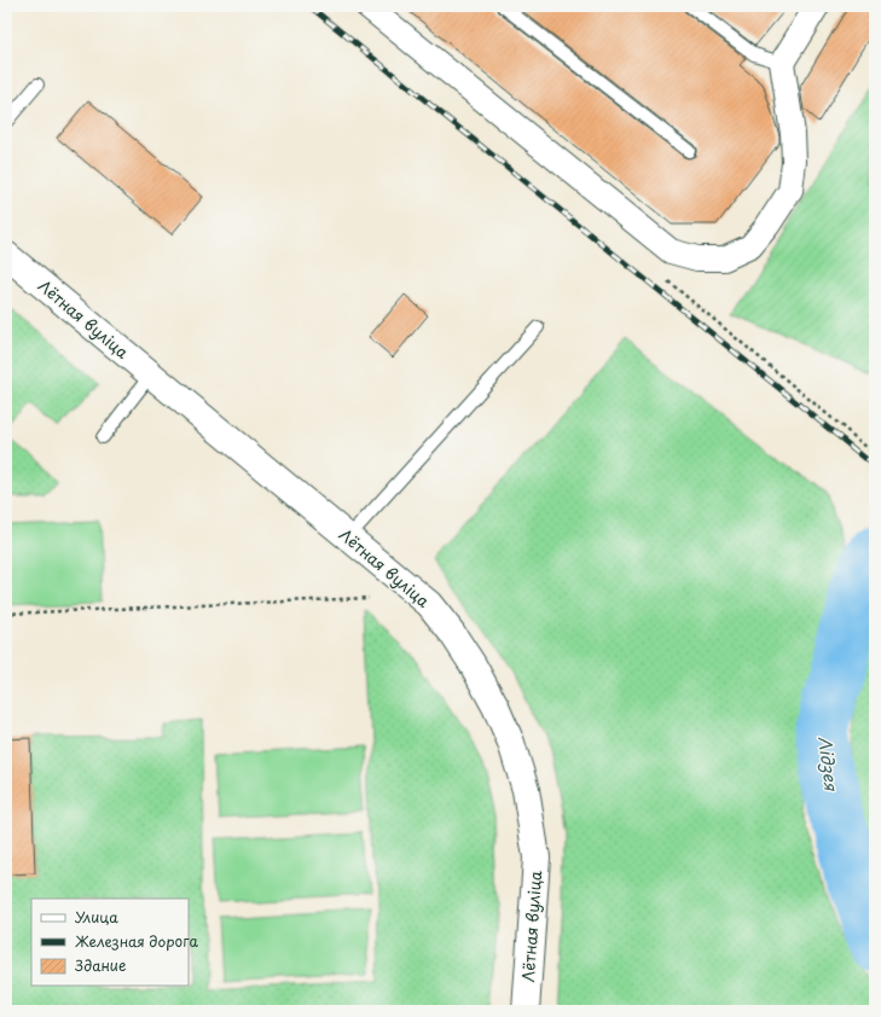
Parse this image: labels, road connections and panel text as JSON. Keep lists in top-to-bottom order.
{
  "streets": {
    "street": ["Лётная вуліца"]
  },
  "water": ["Лідзея"],
  "legend": ["Улица", "Железная дорога", "Здание"]
}
